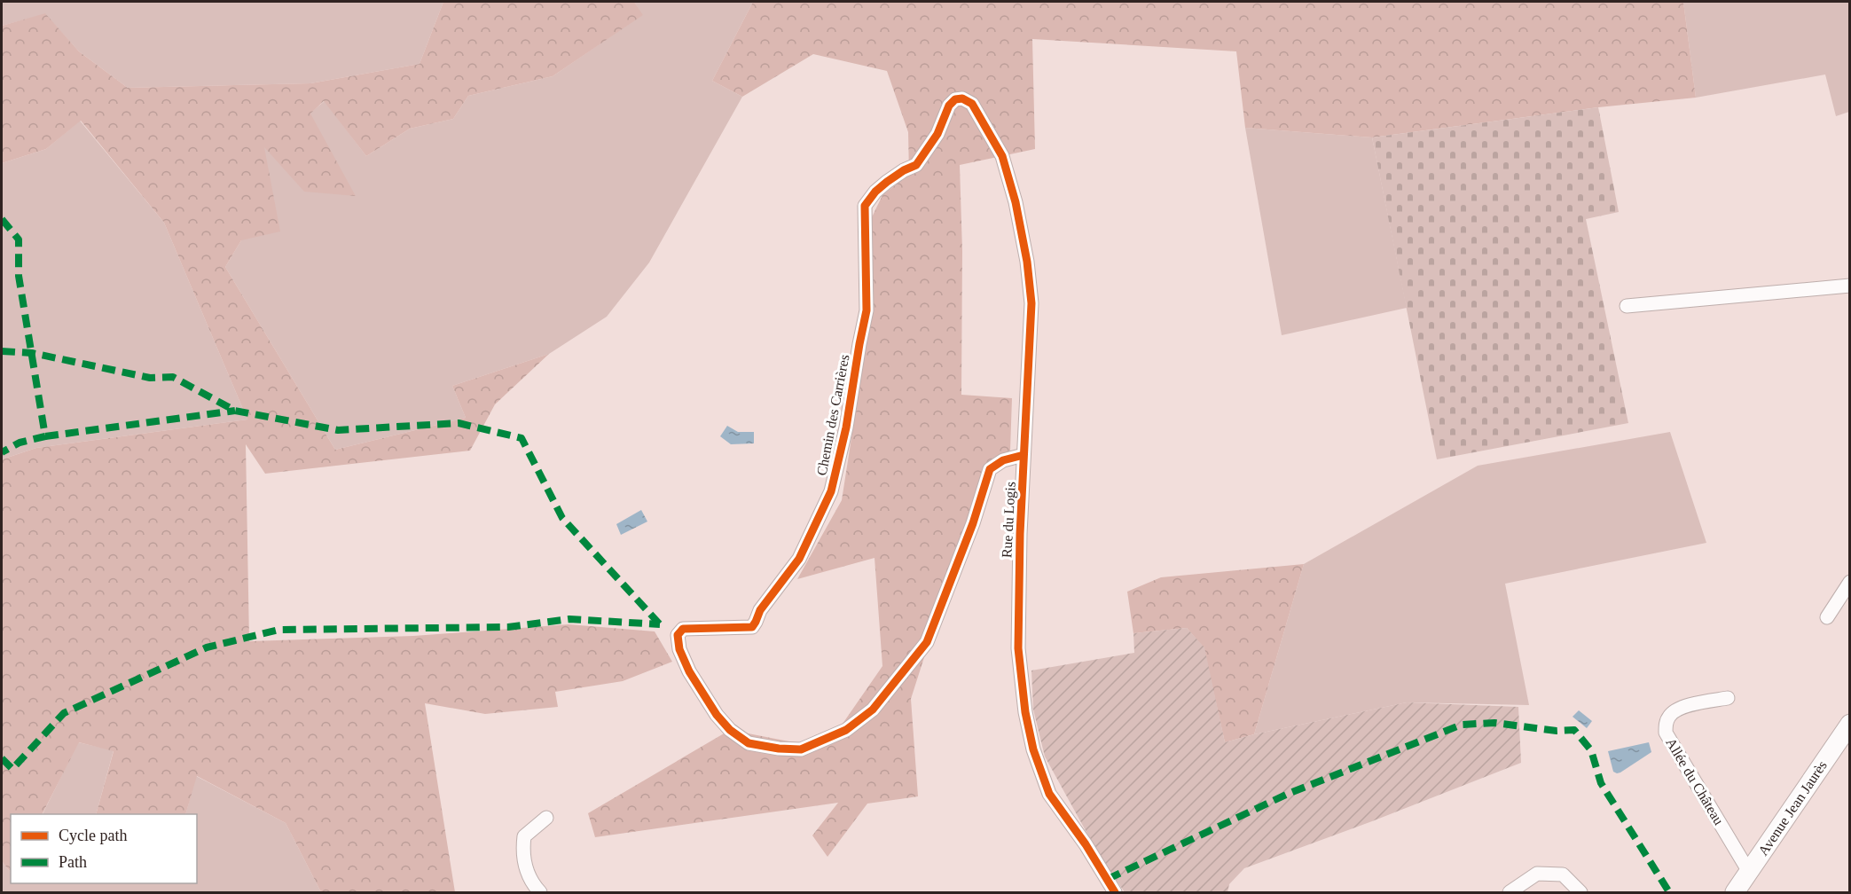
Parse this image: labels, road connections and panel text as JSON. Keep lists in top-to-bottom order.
{
  "streets": {
    "main road": ["Avenue Jean Jaurès"],
    "street": ["Chemin des Carrières", "Rue du Logis", "Allée du Château"]
  },
  "crossings": [
    ["Chemin des Carrières", "Rue du Logis"],
    ["Allée du Château", "Avenue Jean Jaurès"]
  ],
  "legend": ["Cycle path", "Path"]
}
